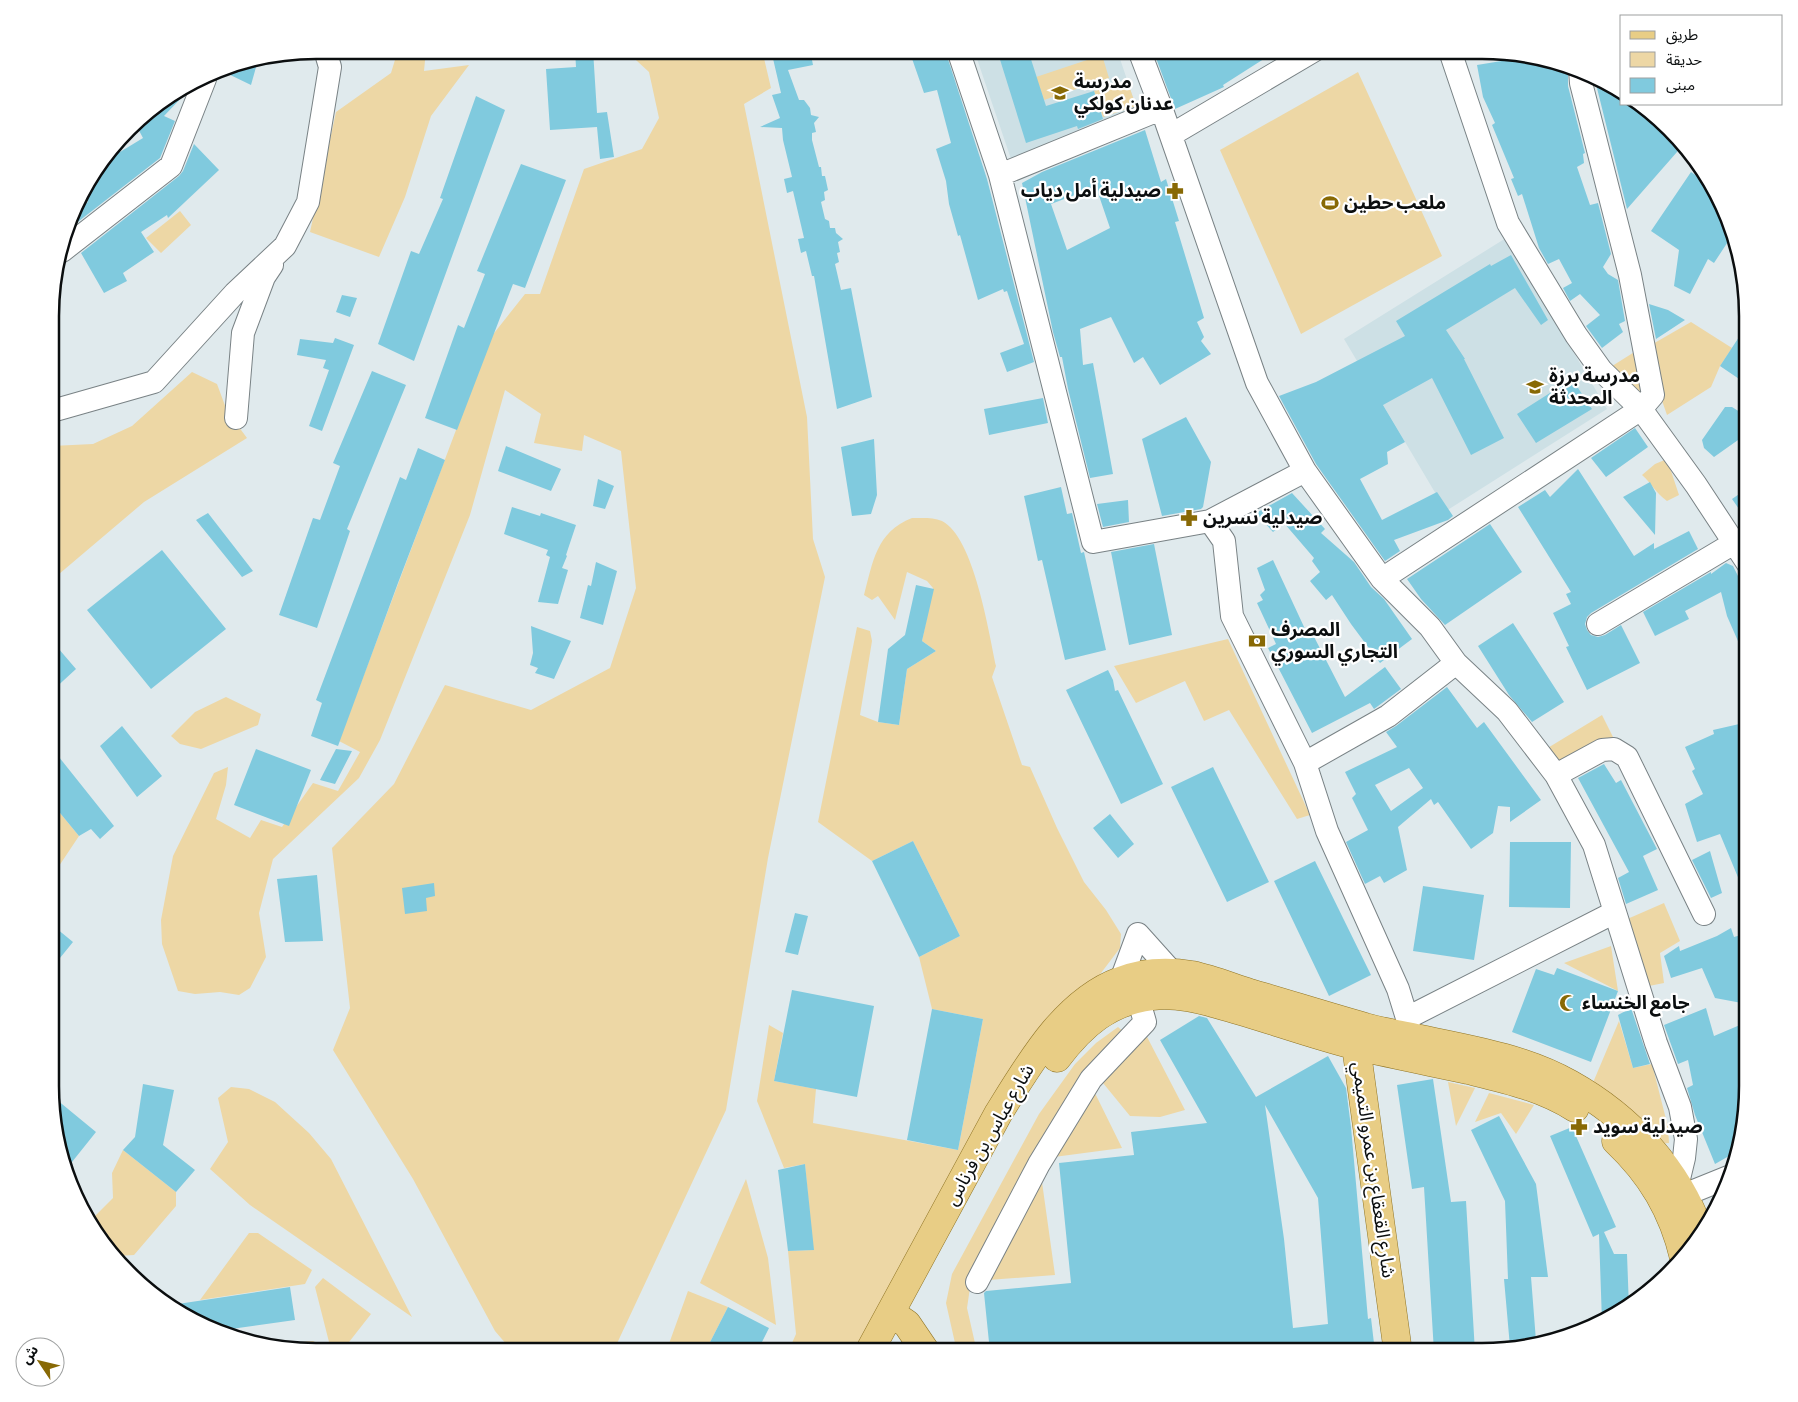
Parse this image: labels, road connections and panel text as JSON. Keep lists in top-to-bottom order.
{
  "streets": {
    "main road": ["شارع عباس بن فرناس", "شارع القعقاع بن عمرو التميمي"]
  },
  "crossings": [
    ["شارع عباس بن فرناس", "شارع القعقاع بن عمرو التميمي"]
  ],
  "places": {
    "school or university": ["مدرسة عدنان كولكي", "مدرسة برزة المحدثة"],
    "pharmacy": ["صيدلية أمل دياب", "صيدلية نسرين", "صيدلية سويد"],
    "sports": ["ملعب حطين"],
    "bank": ["المصرف التجاري السوري"],
    "mosque": ["جامع الخنساء"]
  },
  "legend": ["طريق", "حديقة", "مبنى"],
  "north": "top left"
}
